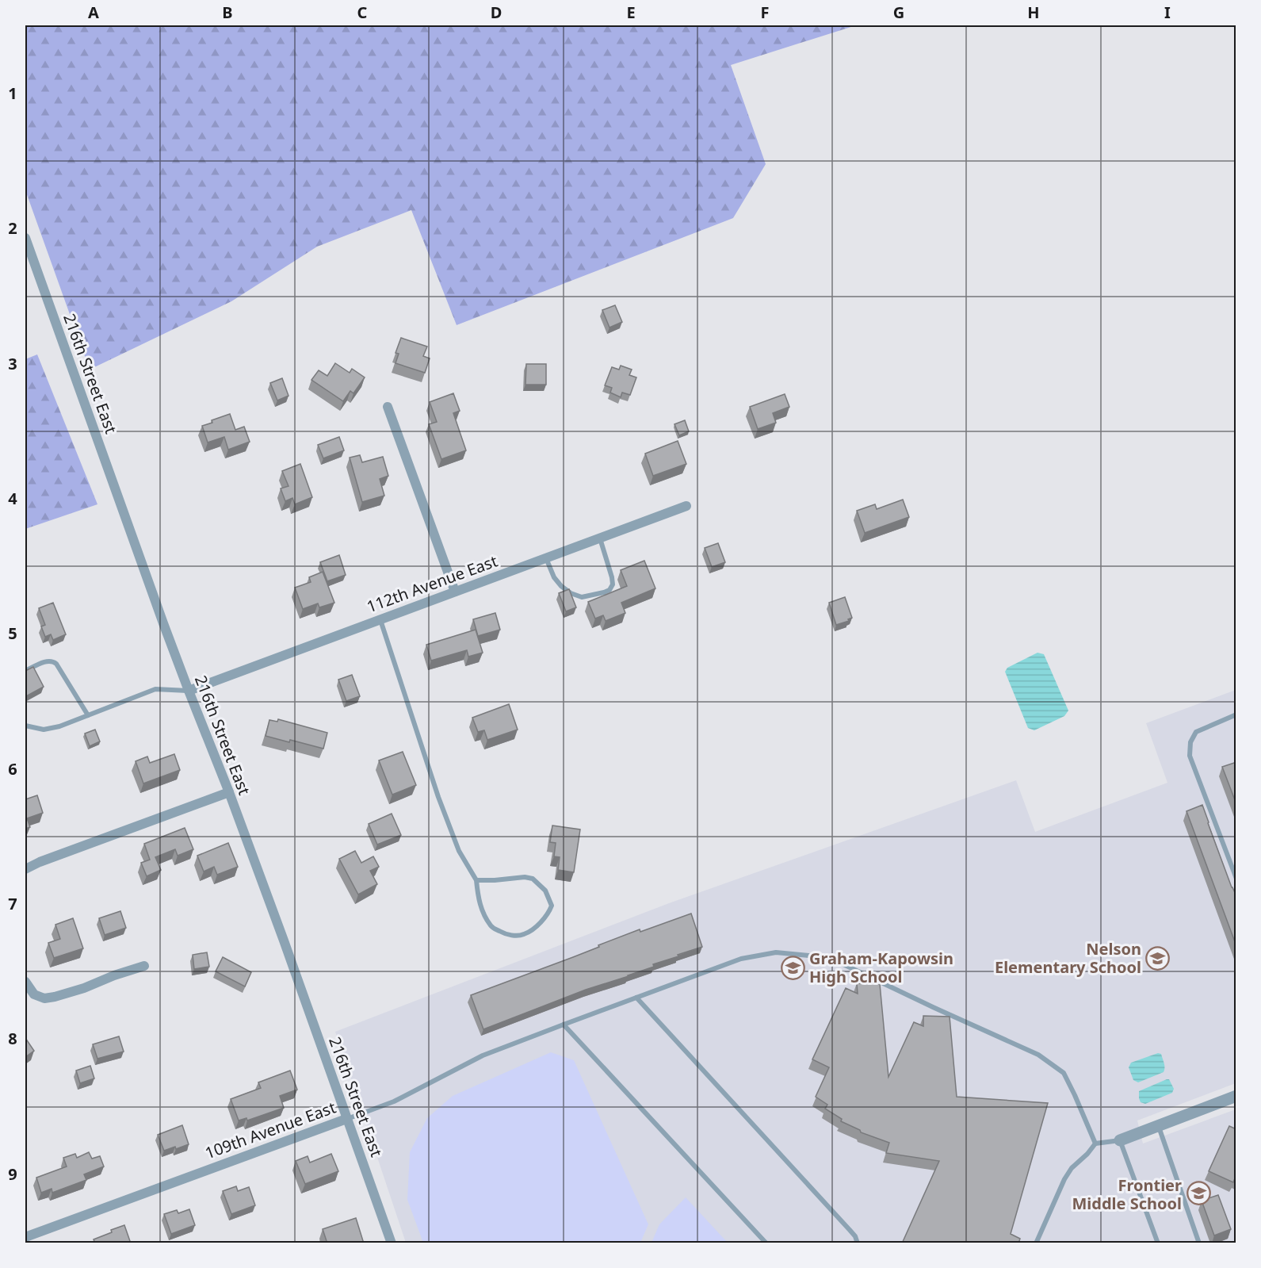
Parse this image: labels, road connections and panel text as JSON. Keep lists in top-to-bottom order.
{
  "streets": {
    "street": ["216th Street East", "112th Avenue East", "109th Avenue East"]
  },
  "crossings": [
    ["216th Street East", "112th Avenue East"],
    ["216th Street East", "109th Avenue East"]
  ],
  "places": {
    "school or university": ["Nelson Elementary School", "Graham-Kapowsin High School", "Frontier Middle School"]
  },
  "grid": {
    "columns": [
      "A",
      "B",
      "C",
      "D",
      "E",
      "F",
      "G",
      "H",
      "I"
    ],
    "rows": [
      "1",
      "2",
      "3",
      "4",
      "5",
      "6",
      "7",
      "8",
      "9"
    ]
  }
}
